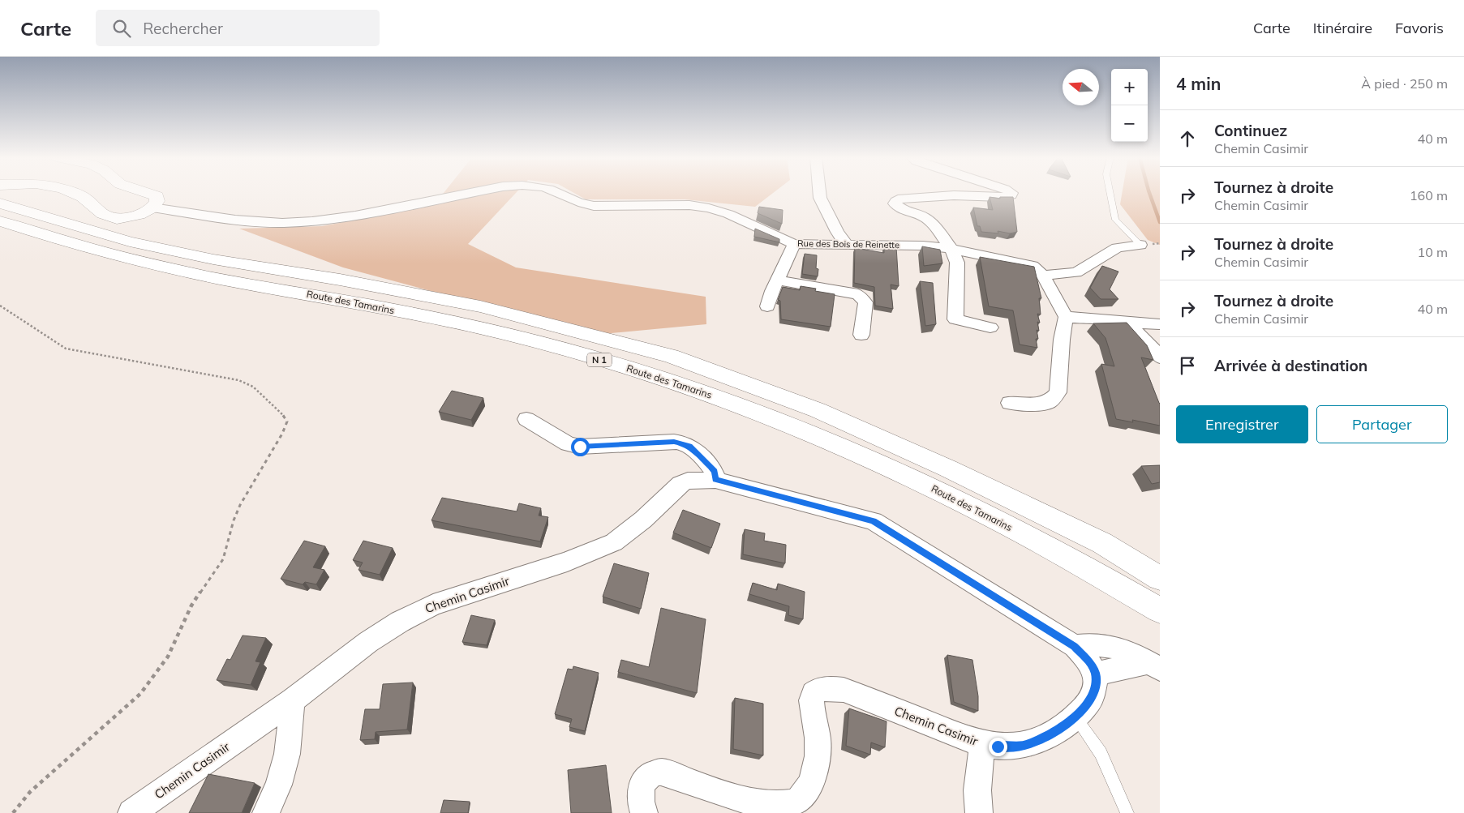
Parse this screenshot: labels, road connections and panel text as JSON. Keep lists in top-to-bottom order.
{
  "streets": {
    "main road": ["Route des Tamarins", "N 1"],
    "street": ["Rue des Bois de Reinette", "Chemin Casimir"]
  },
  "north": "left",
  "page": {
    "header": "Carte",
    "search": "Rechercher",
    "nav": ["Carte", "Itinéraire", "Favoris"],
    "heading": ["4 min", "À pied · 250 m"],
    "map_buttons": ["+", "−"],
    "list": [
      ["Continuez", "Chemin Casimir", "40 m"],
      ["Tournez à droite", "Chemin Casimir", "160 m"],
      ["Tournez à droite", "Chemin Casimir", "10 m"],
      ["Tournez à droite", "Chemin Casimir", "40 m"],
      "Arrivée à destination"
    ],
    "buttons": ["Enregistrer", "Partager"]
  }
}
